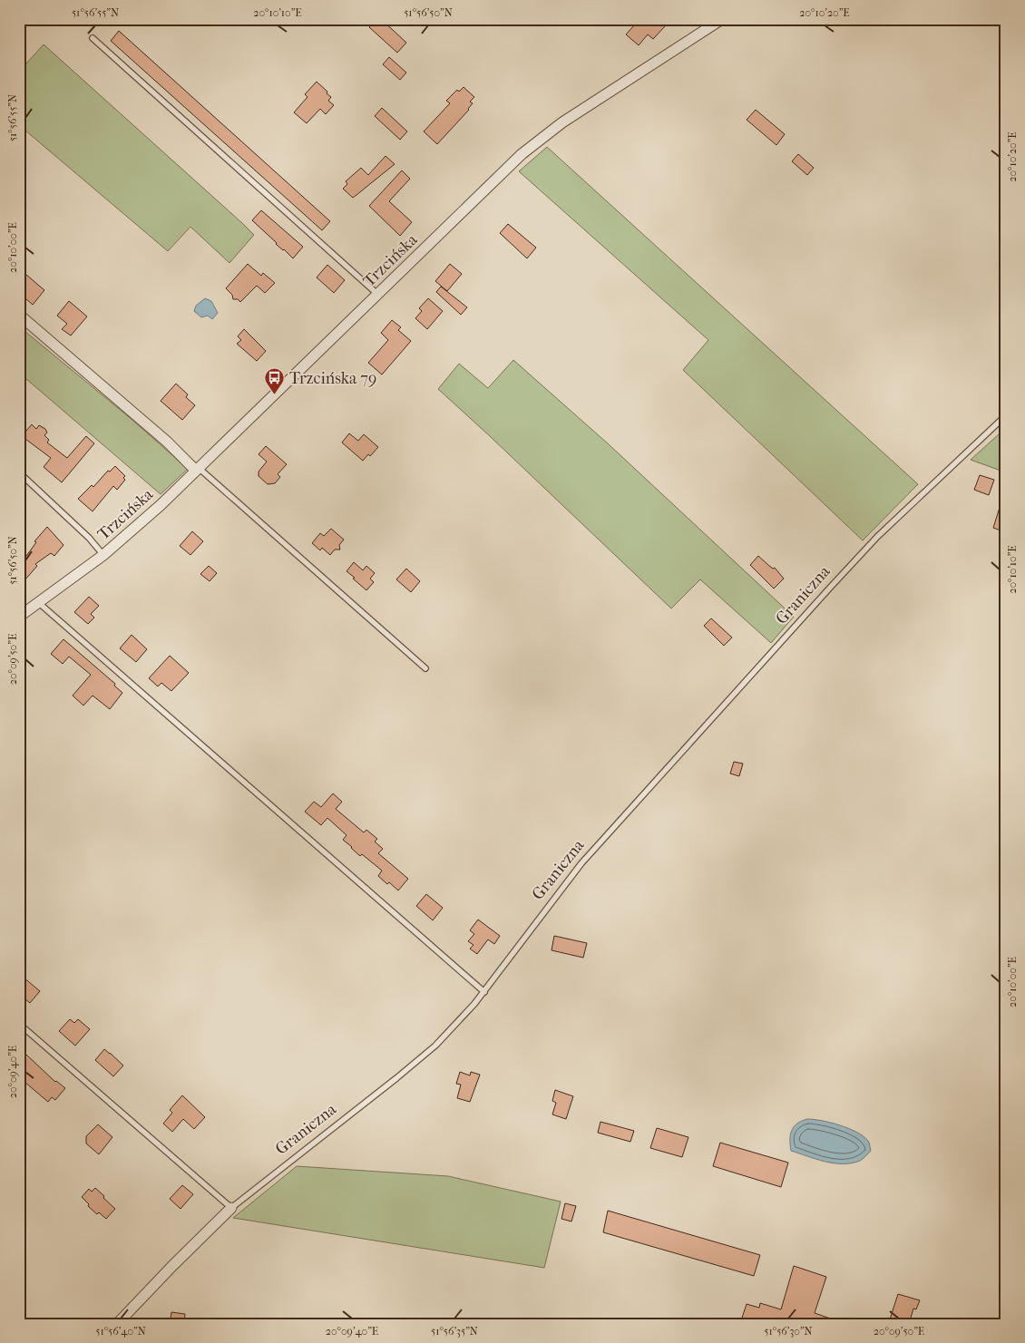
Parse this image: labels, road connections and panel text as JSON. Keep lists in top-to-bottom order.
{
  "streets": {
    "street": ["Trzcińska", "Graniczna"]
  },
  "places": {
    "bus stop": ["Trzcińska 79"]
  },
  "coordinates": [
    "51°56'55\"N",
    "20°10'10\"E",
    "51°56'50\"N",
    "20°10'20\"E",
    "20°10'00\"E",
    "20°09'50\"E",
    "20°09'40\"E",
    "51°56'40\"N",
    "51°56'35\"N",
    "51°56'30\"N"
  ]
}
